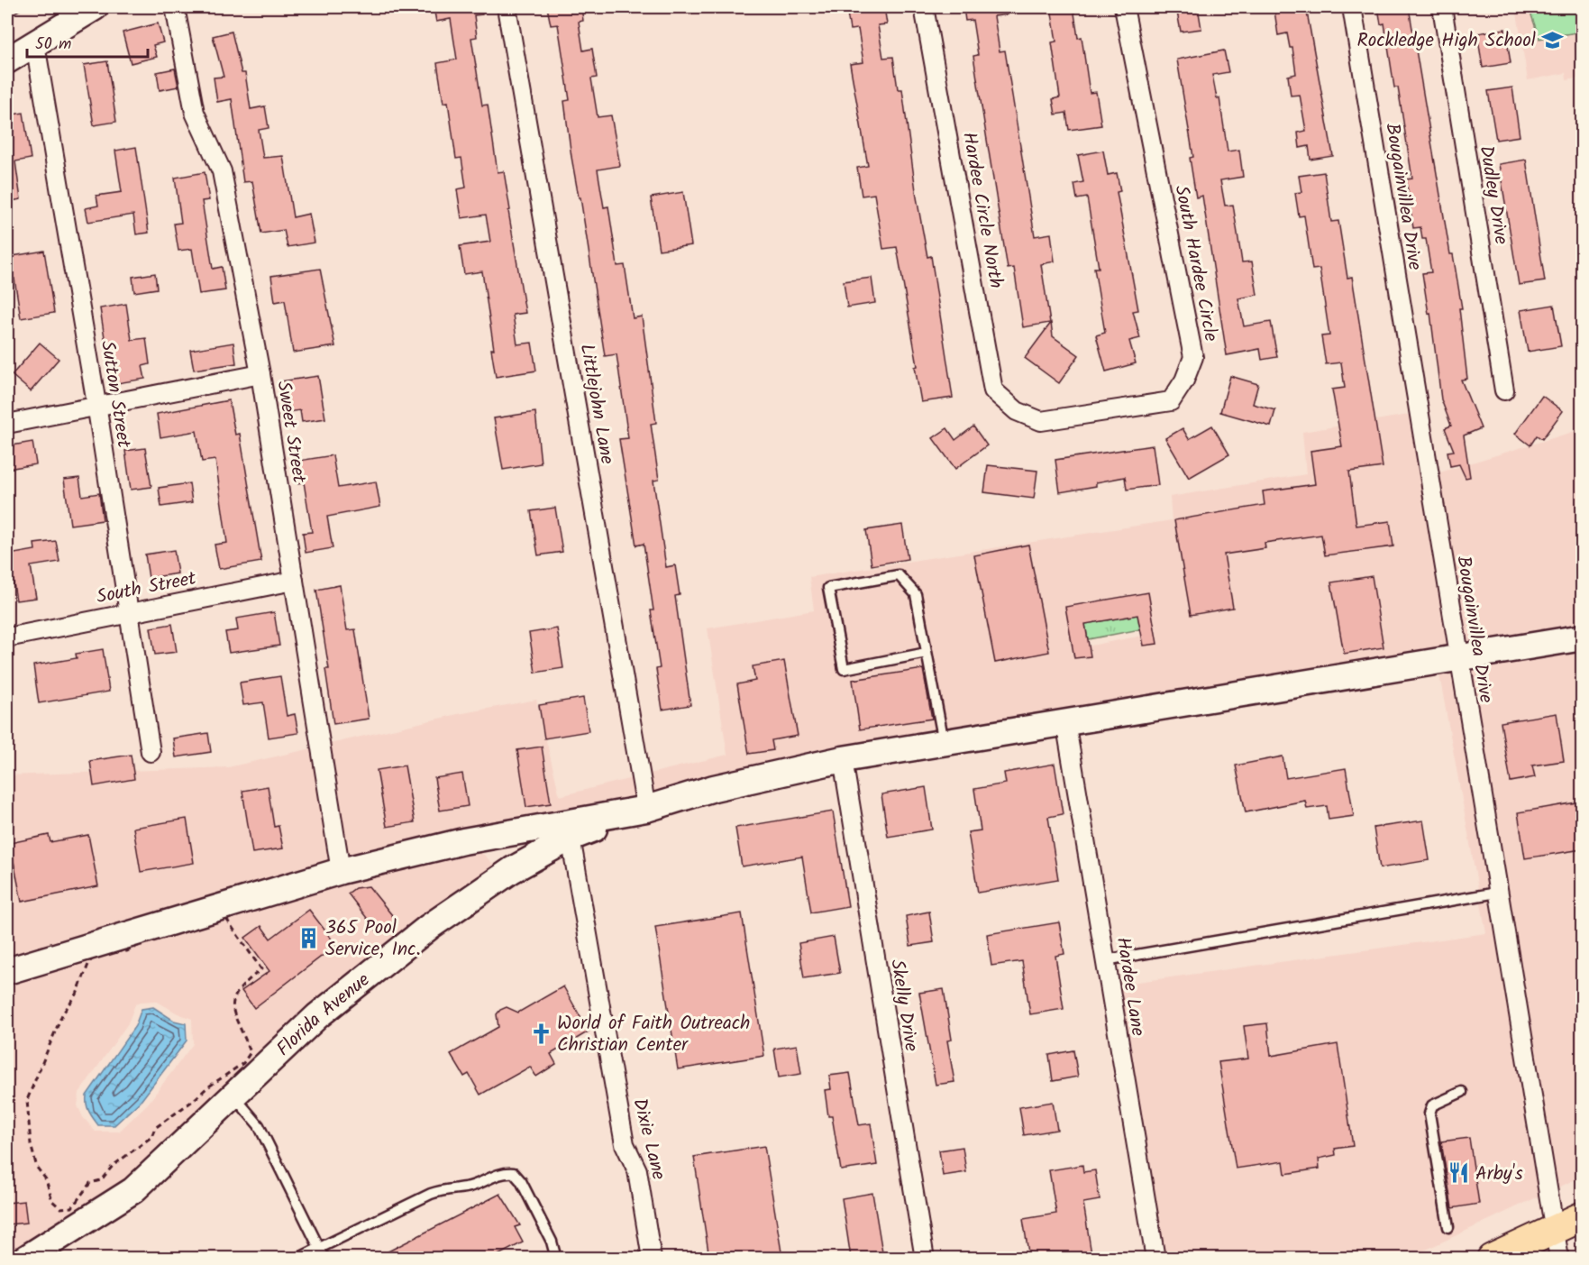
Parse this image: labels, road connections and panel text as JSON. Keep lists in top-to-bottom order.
{
  "streets": {
    "street": [
      "Dudley Drive",
      "Bougainvillea Drive",
      "Hardee Circle North",
      "South Hardee Circle",
      "Sutton Street",
      "Littlejohn Lane",
      "Sweet Street",
      "South Street",
      "Hardee Lane",
      "Skelly Drive",
      "Florida Avenue",
      "Dixie Lane"
    ]
  },
  "crossings": [
    ["Hardee Circle North", "South Hardee Circle"],
    ["Sutton Street", "South Street"],
    ["Littlejohn Lane", "Florida Avenue"],
    ["Sweet Street", "South Street"],
    ["Florida Avenue", "Dixie Lane"]
  ],
  "places": {
    "school or university": ["Rockledge High School"],
    "building": ["365 Pool Service, Inc."],
    "church": ["World of Faith Outreach Christian Center"],
    "restaurant": ["Arby's"]
  },
  "scale_bar": "50 m"
}
